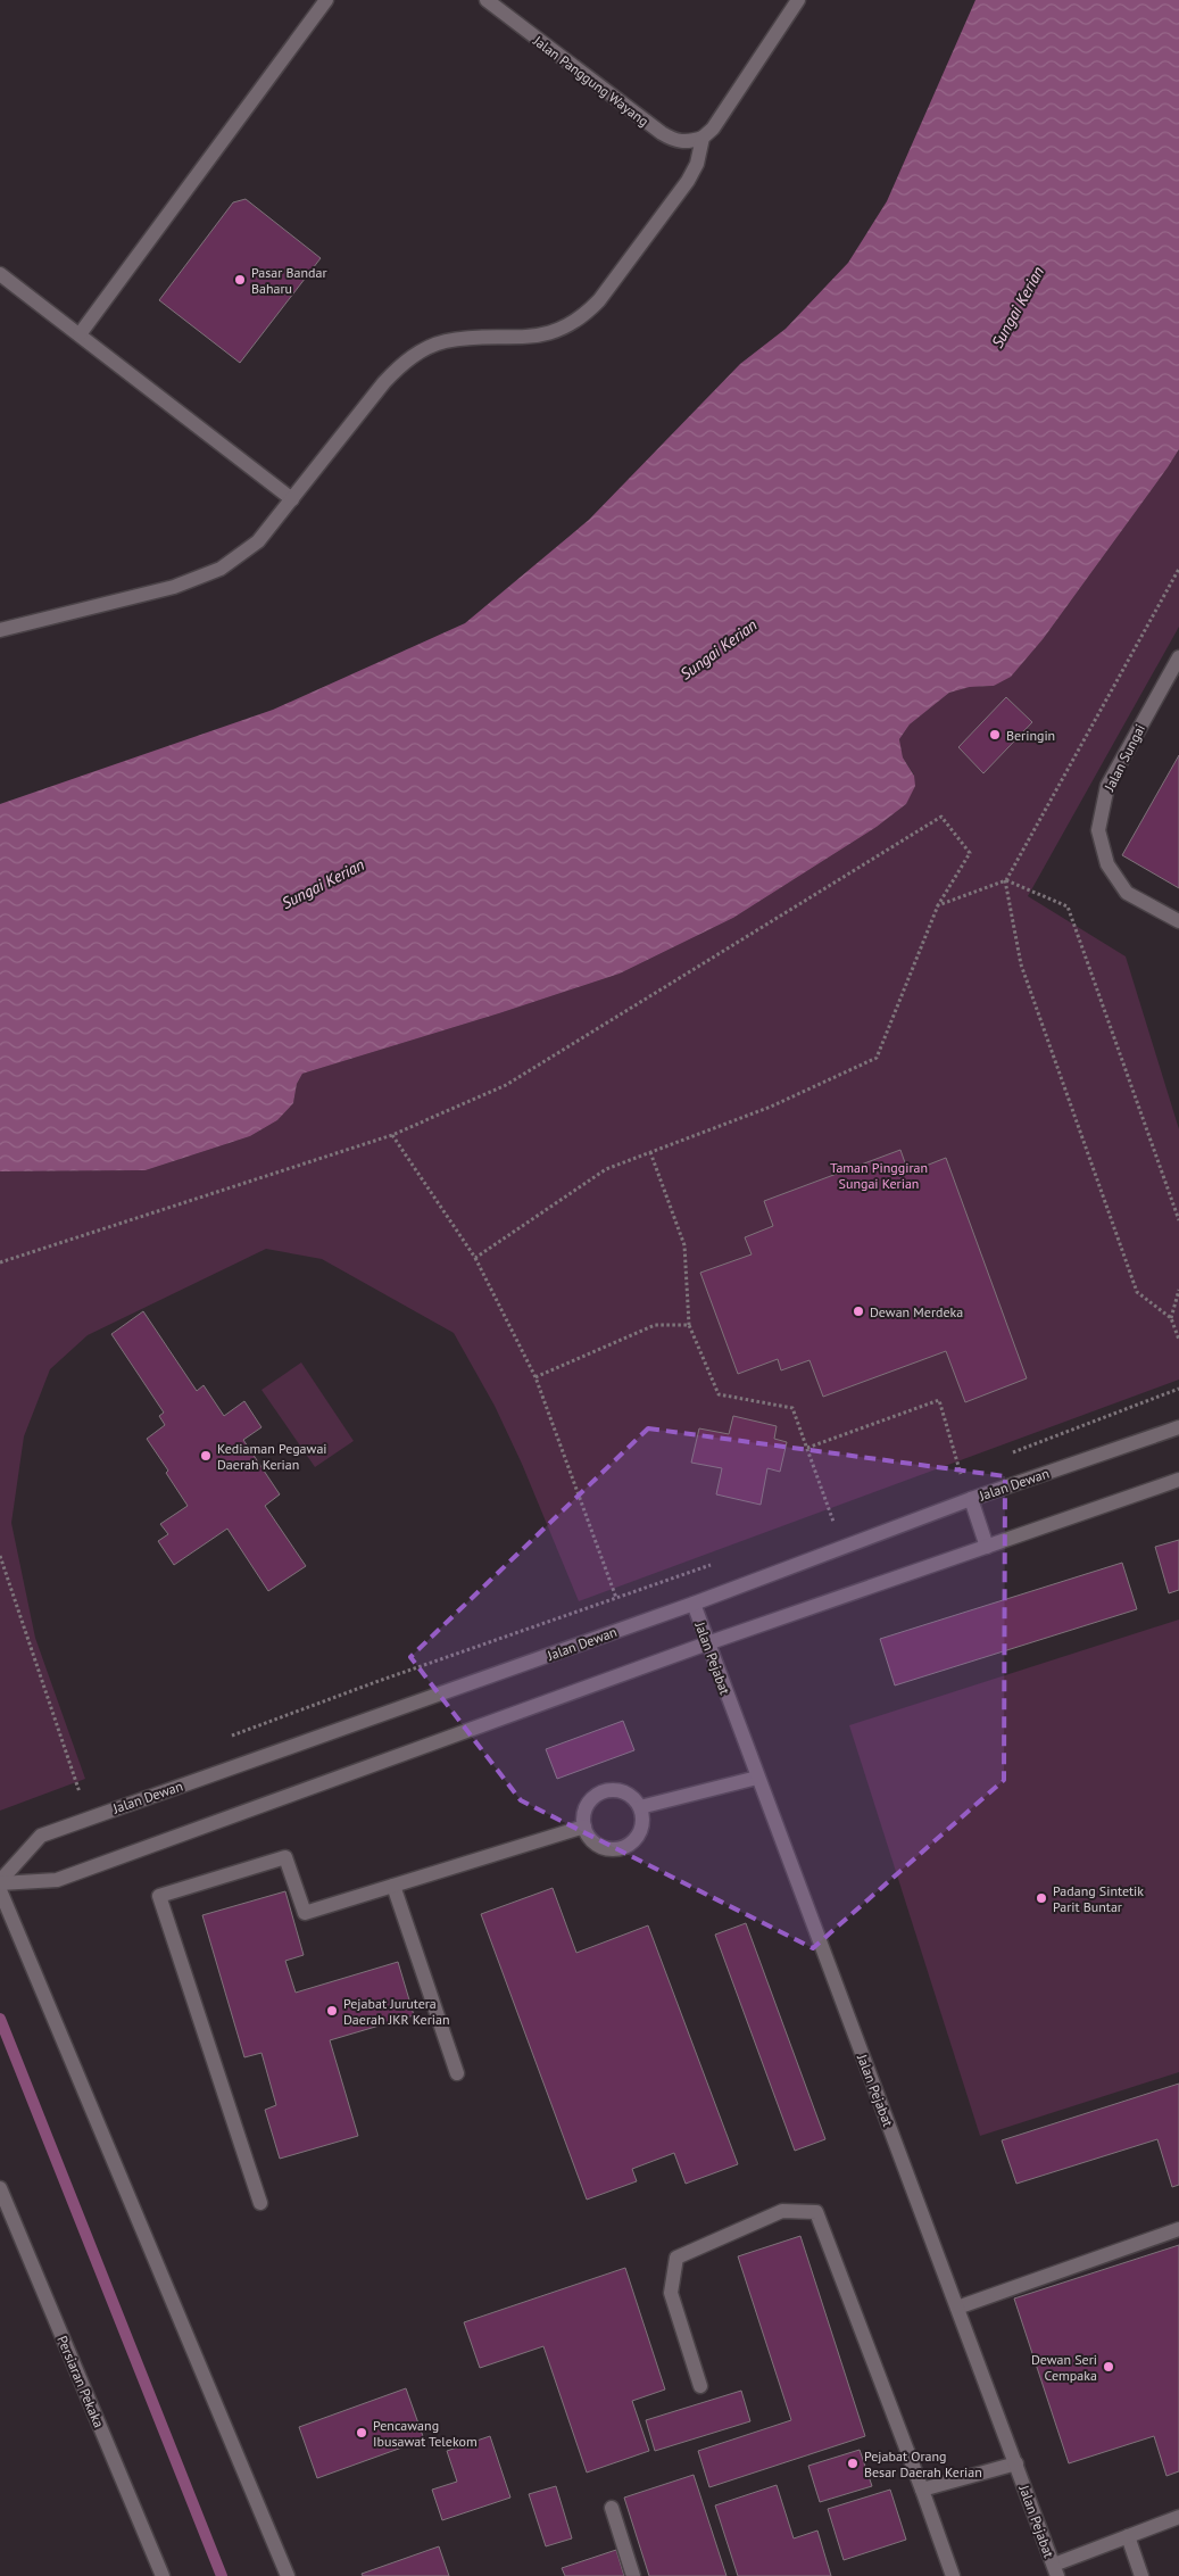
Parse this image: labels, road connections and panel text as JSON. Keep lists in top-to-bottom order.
{
  "streets": {
    "street": [
      "Jalan Panggung Wayang",
      "Jalan Sungai",
      "Jalan Dewan",
      "Jalan Pejabat",
      "Persiaran Pekaka"
    ]
  },
  "crossings": [
    ["Jalan Dewan", "Jalan Pejabat"]
  ],
  "water": ["Sungai Kerian"],
  "parks": ["Taman Pinggiran Sungai Kerian"],
  "places": [
    "Pasar Bandar Baharu",
    "Beringin",
    "Dewan Merdeka",
    "Kediaman Pegawai Daerah Kerian",
    "Padang Sintetik Parit Buntar",
    "Pejabat Jurutera Daerah JKR Kerian",
    "Dewan Seri Cempaka",
    "Pencawang Ibusawat Telekom",
    "Pejabat Orang Besar Daerah Kerian"
  ]
}
